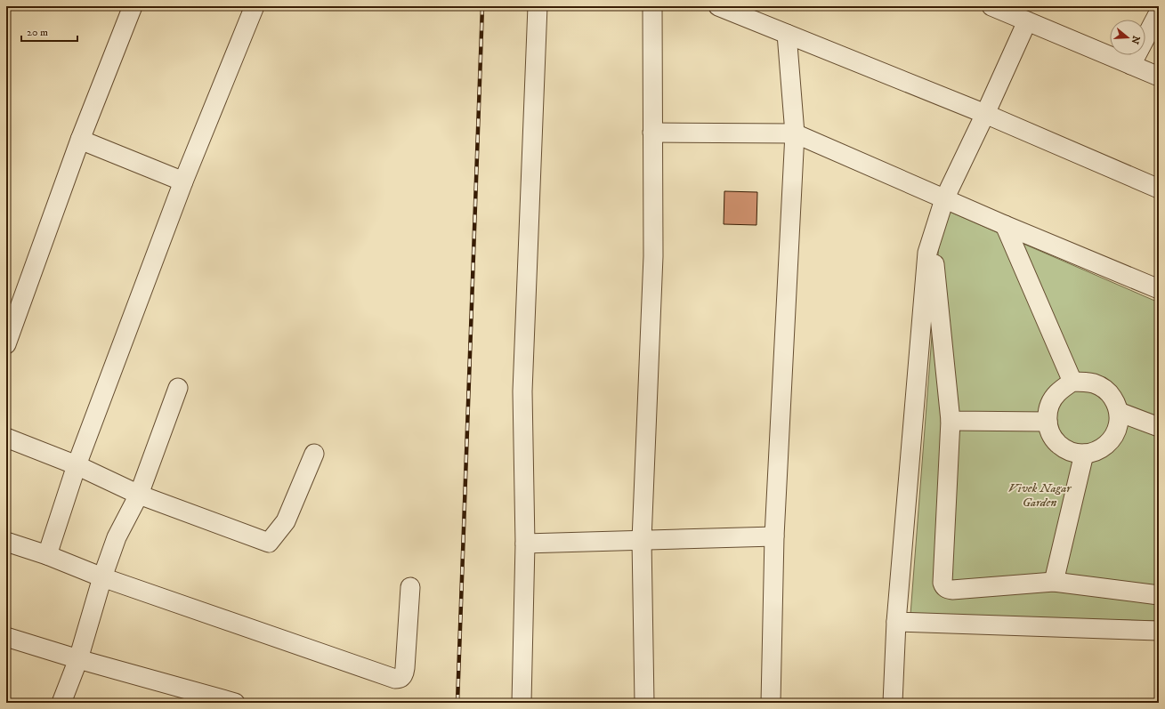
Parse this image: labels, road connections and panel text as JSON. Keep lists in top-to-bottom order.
{
  "parks": ["Vivek Nagar Garden"],
  "scale_bar": "20 m",
  "north": "right"
}
